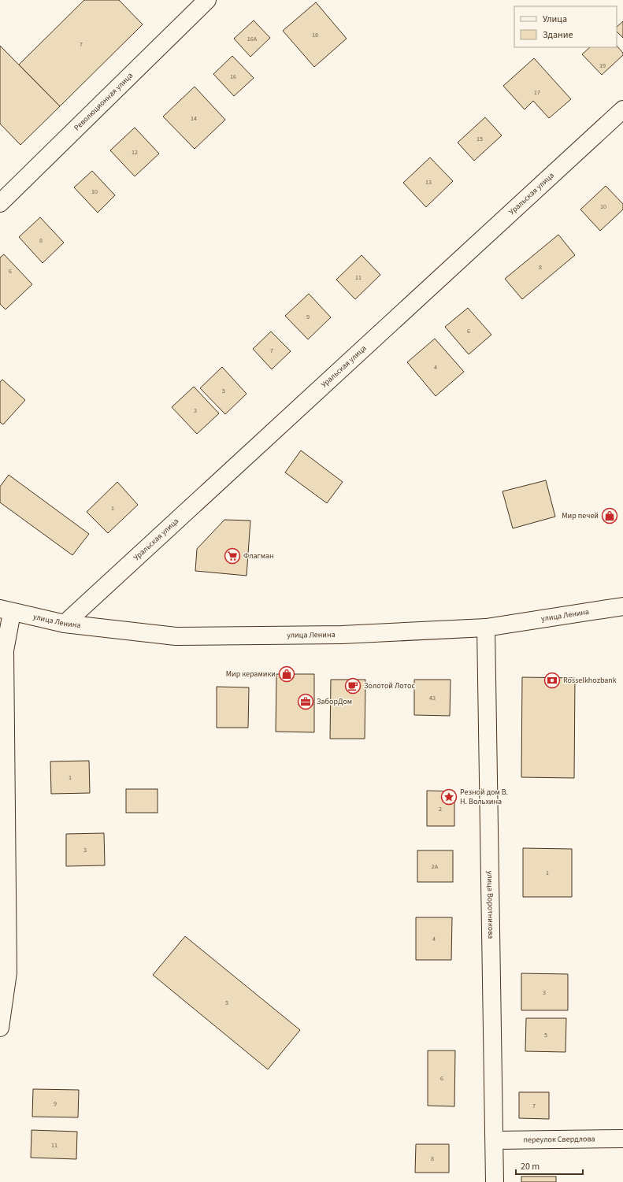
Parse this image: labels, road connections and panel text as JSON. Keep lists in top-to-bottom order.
{
  "streets": {
    "street": [
      "Революционная улица",
      "Уральская улица",
      "улица Ленина",
      "улица Воротникова",
      "переулок Свердлова"
    ]
  },
  "crossings": [
    ["Уральская улица", "улица Ленина"],
    ["улица Ленина", "улица Воротникова"],
    ["улица Воротникова", "переулок Свердлова"]
  ],
  "places": {
    "shop": ["Мир печей", "Мир керамики"],
    "supermarket": ["Флагман"],
    "bank": ["Rosselkhozbank"],
    "cafe": ["Золотой Лотос"],
    "office": ["ЗаборДом"],
    "place": ["Резной дом В. Н. Вольхина"]
  },
  "house_numbers": [
    "18",
    "16А",
    "7",
    "19",
    "16",
    "17",
    "14",
    "15",
    "12",
    "13",
    "10",
    "10",
    "8",
    "8",
    "6",
    "11",
    "9",
    "6",
    "7",
    "4",
    "5",
    "3",
    "1",
    "43",
    "1",
    "2",
    "3",
    "2А",
    "1",
    "4",
    "3",
    "5",
    "5",
    "6",
    "9",
    "7",
    "11",
    "8"
  ],
  "legend": ["Улица", "Здание"],
  "scale_bar": "20 m"
}
